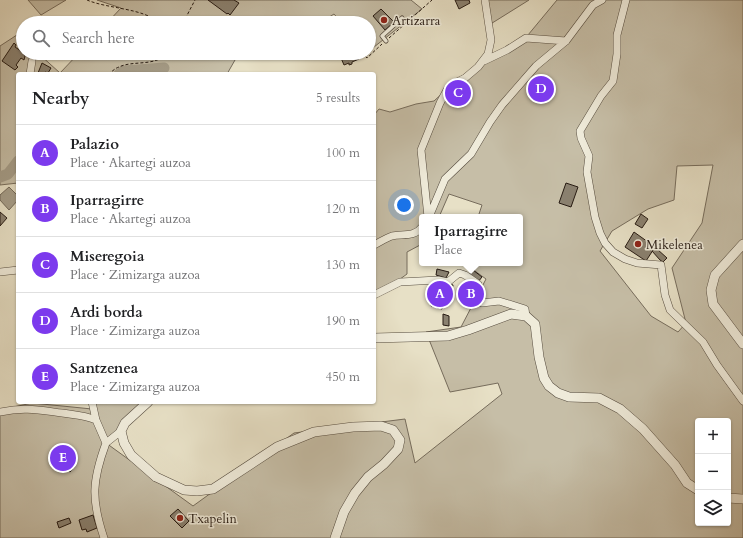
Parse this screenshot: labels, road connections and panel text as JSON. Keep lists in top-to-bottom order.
{
  "places": ["Artizarra", "Mikelenea", "Txapelin"],
  "page": {
    "search": "Search here",
    "heading": ["Nearby", "5 results"],
    "pins": [
      "D",
      "C",
      "A",
      "B",
      "E"
    ],
    "list": [
      {
        "mark": "A",
        "name": "Palazio",
        "note": "Place · Akartegi auzoa",
        "value": "100 m"
      },
      {
        "mark": "B",
        "name": "Iparragirre",
        "note": "Place · Akartegi auzoa",
        "value": "120 m"
      },
      {
        "mark": "C",
        "name": "Miseregoia",
        "note": "Place · Zimizarga auzoa",
        "value": "130 m"
      },
      {
        "mark": "D",
        "name": "Ardi borda",
        "note": "Place · Zimizarga auzoa",
        "value": "190 m"
      },
      {
        "mark": "E",
        "name": "Santzenea",
        "note": "Place · Zimizarga auzoa",
        "value": "450 m"
      }
    ],
    "popup": ["Iparragirre", "Place"],
    "map_buttons": ["+", "−"]
  }
}
